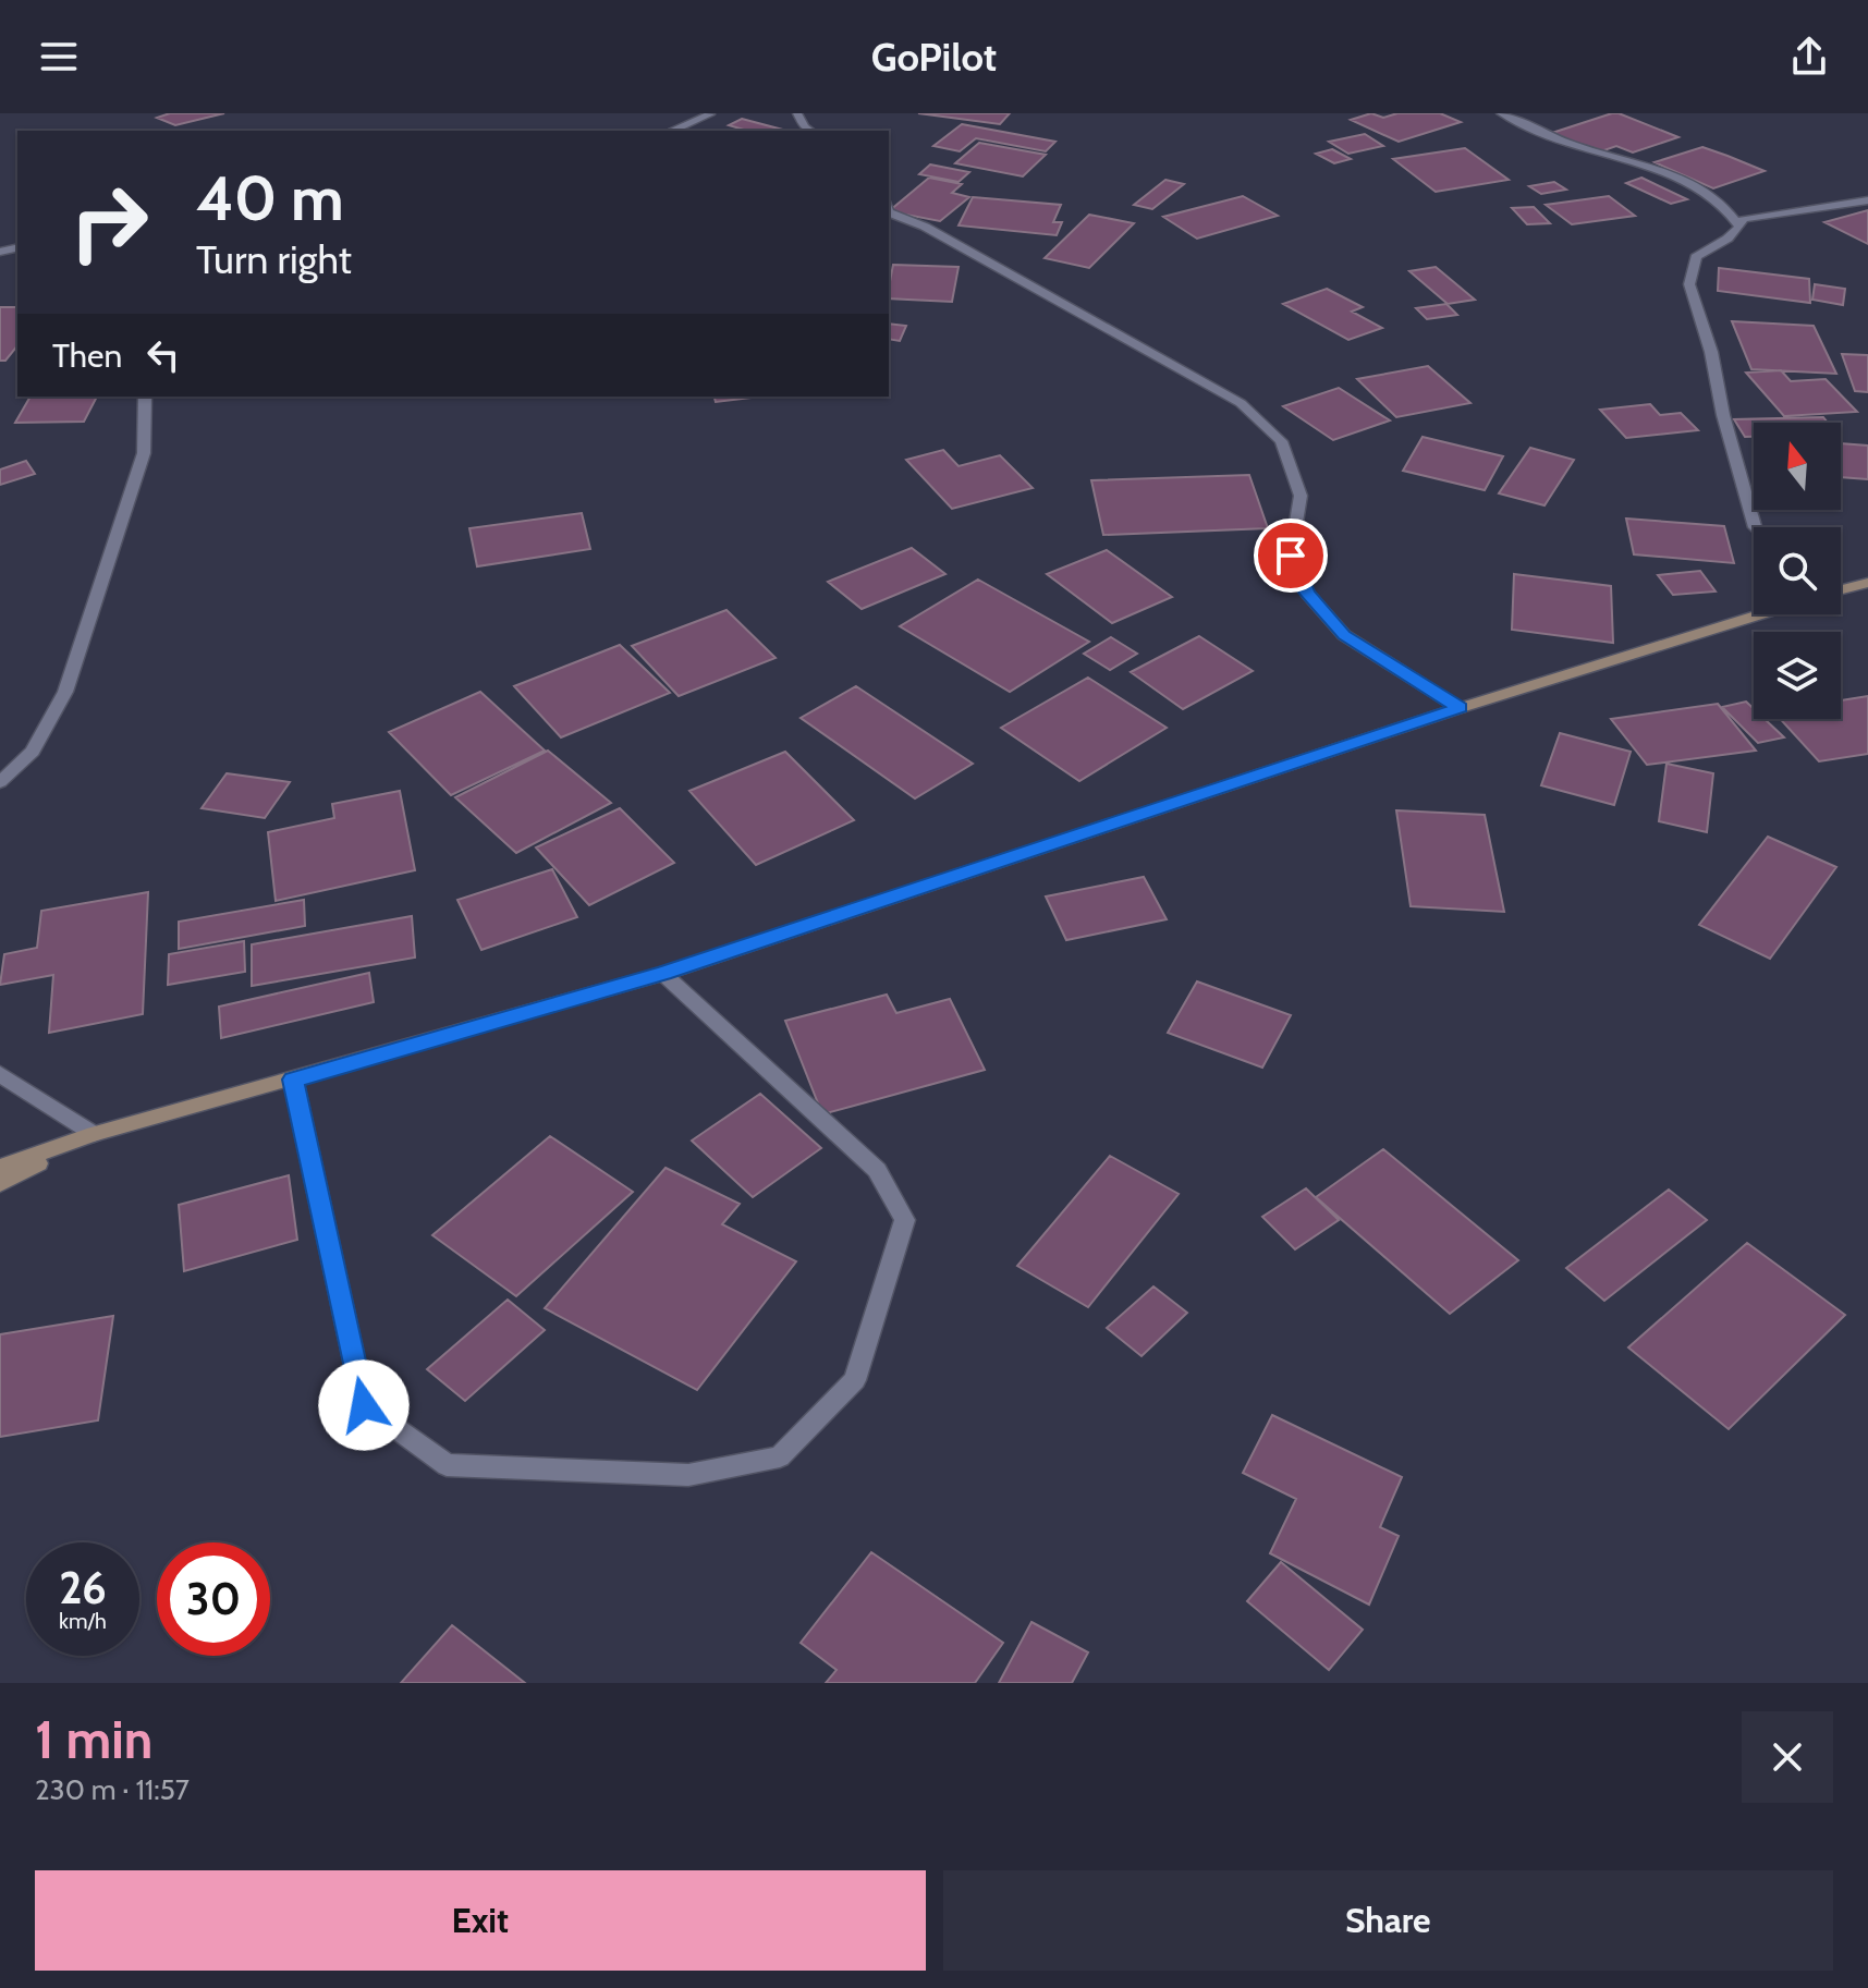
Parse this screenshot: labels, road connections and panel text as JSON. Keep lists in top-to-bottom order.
{
  "north": "top",
  "page": {
    "header": "GoPilot",
    "turn": ["40 m", "Turn right"],
    "then": "Then",
    "speed": "26 km/h",
    "limit": "30",
    "heading": ["1 min", "230 m · 11:57"],
    "buttons": ["Exit", "Share"]
  }
}
